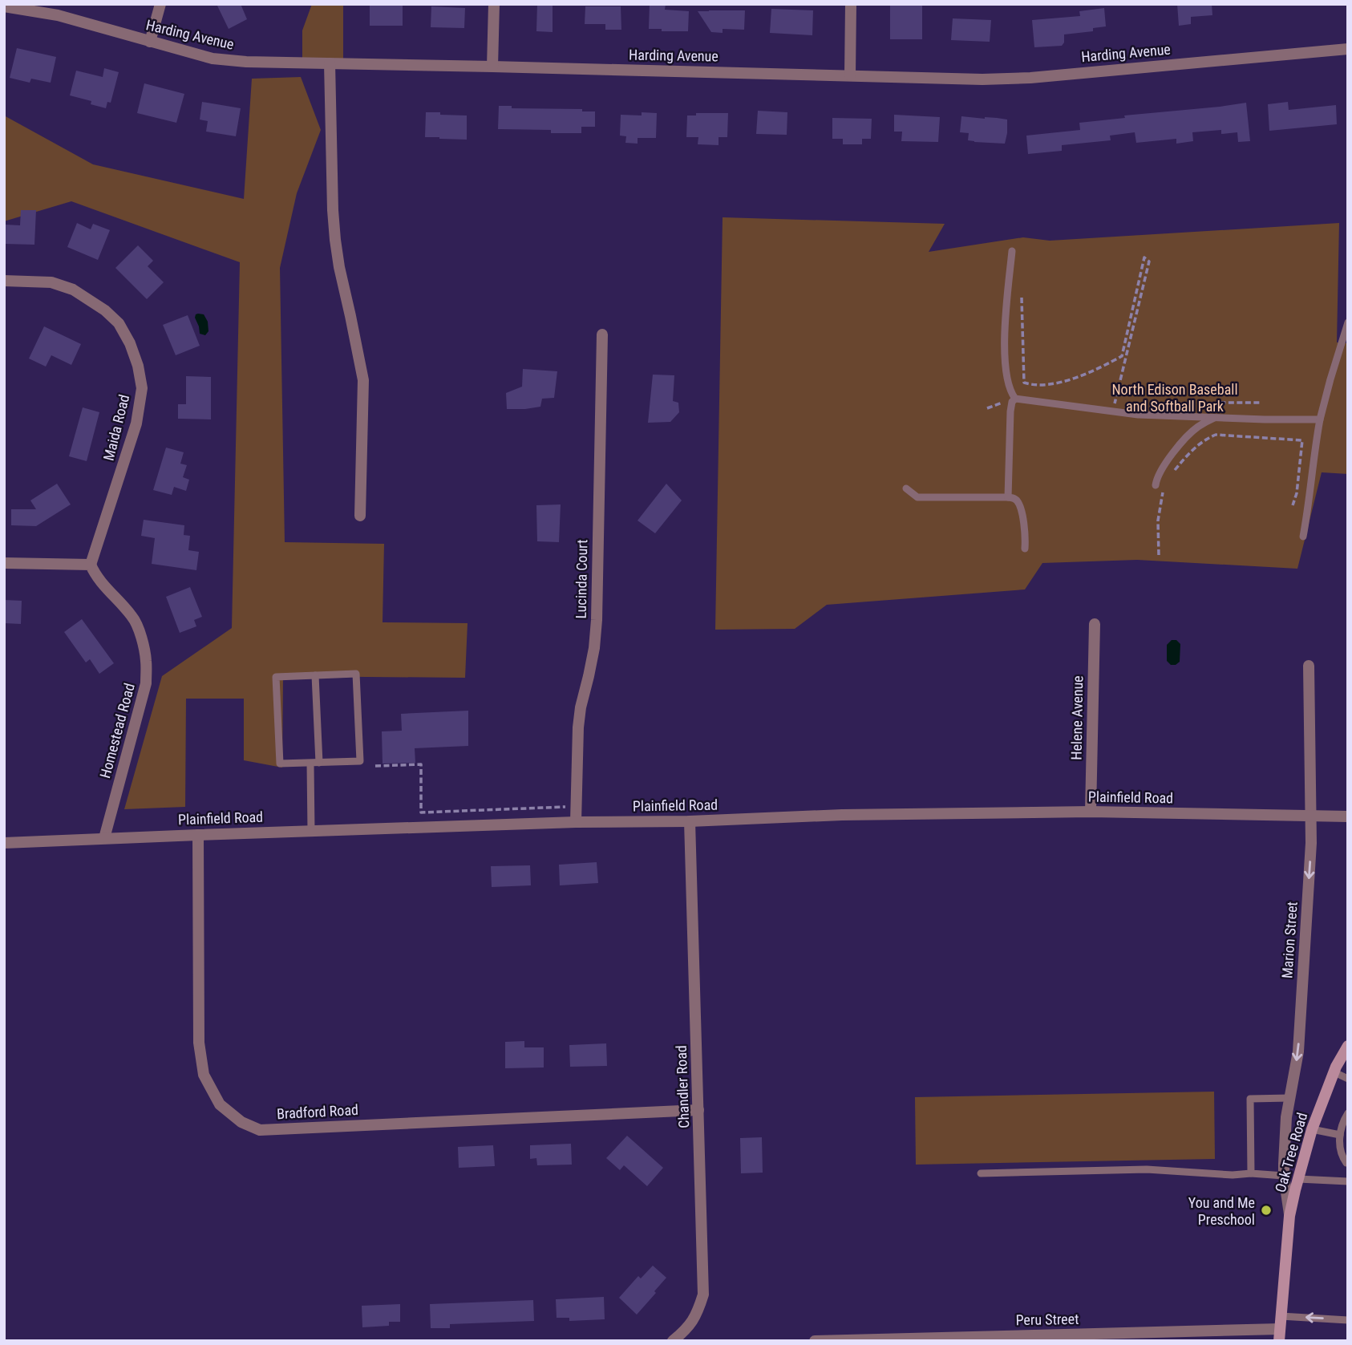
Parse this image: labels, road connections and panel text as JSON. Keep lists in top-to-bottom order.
{
  "streets": {
    "main road": ["Oak Tree Road"],
    "street": [
      "Harding Avenue",
      "Maida Road",
      "Lucinda Court",
      "Helene Avenue",
      "Homestead Road",
      "Plainfield Road",
      "Marion Street",
      "Chandler Road",
      "Bradford Road",
      "Peru Street"
    ]
  },
  "crossings": [
    ["Maida Road", "Homestead Road"],
    ["Lucinda Court", "Plainfield Road"],
    ["Helene Avenue", "Plainfield Road"],
    ["Homestead Road", "Plainfield Road"],
    ["Plainfield Road", "Marion Street"],
    ["Plainfield Road", "Chandler Road"],
    ["Plainfield Road", "Bradford Road"],
    ["Marion Street", "Oak Tree Road"],
    ["Chandler Road", "Bradford Road"],
    ["Oak Tree Road", "Peru Street"]
  ],
  "one_way": ["Marion Street"],
  "parks": ["North Edison Baseball and Softball Park"],
  "places": ["You and Me Preschool"]
}
